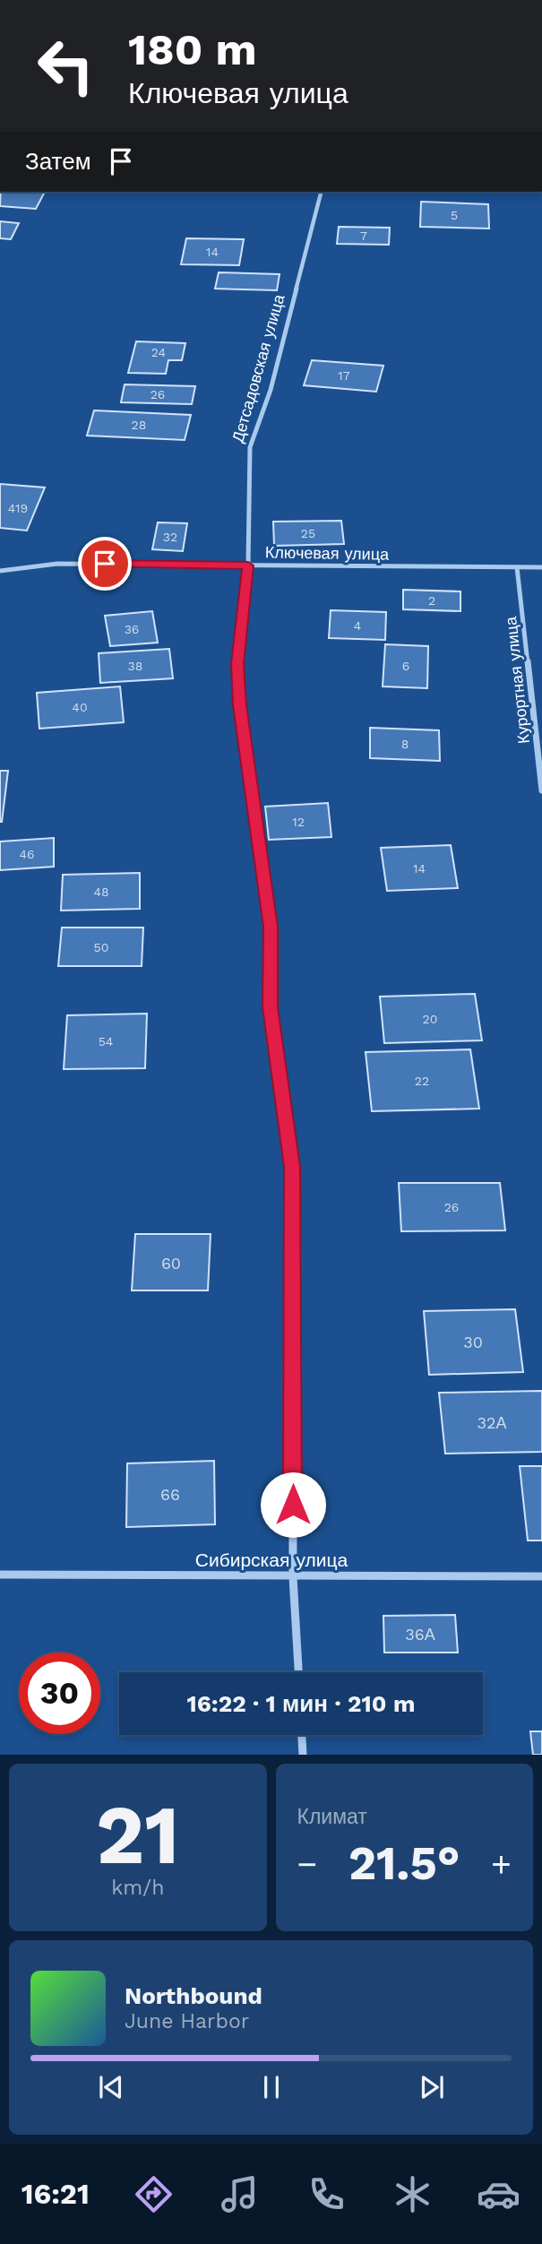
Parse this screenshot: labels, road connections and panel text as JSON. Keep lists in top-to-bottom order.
{
  "streets": {
    "street": [
      "Детсадовская улица",
      "Ключевая улица",
      "Курортная улица",
      "Сибирская улица"
    ]
  },
  "crossings": [
    ["Детсадовская улица", "Ключевая улица"],
    ["Детсадовская улица", "Сибирская улица"],
    ["Ключевая улица", "Курортная улица"]
  ],
  "house_numbers": [
    "5",
    "7",
    "14",
    "24",
    "17",
    "26",
    "28",
    "419",
    "25",
    "32",
    "2",
    "4",
    "36",
    "38",
    "6",
    "40",
    "8",
    "12",
    "46",
    "14",
    "48",
    "50",
    "20",
    "54",
    "22",
    "26",
    "60",
    "30",
    "32А",
    "66",
    "36А"
  ],
  "page": {
    "turn": ["180 m", "Ключевая улица"],
    "then": "Затем",
    "limit": "30",
    "trip": "16:22 · 1 мин · 210 m",
    "tile": [
      ["21", "km/h"],
      "Климат"
    ],
    "heat": ["−", "21.5°", "+"],
    "song": ["Northbound", "June Harbor"],
    "tabs": "16:21"
  }
}
